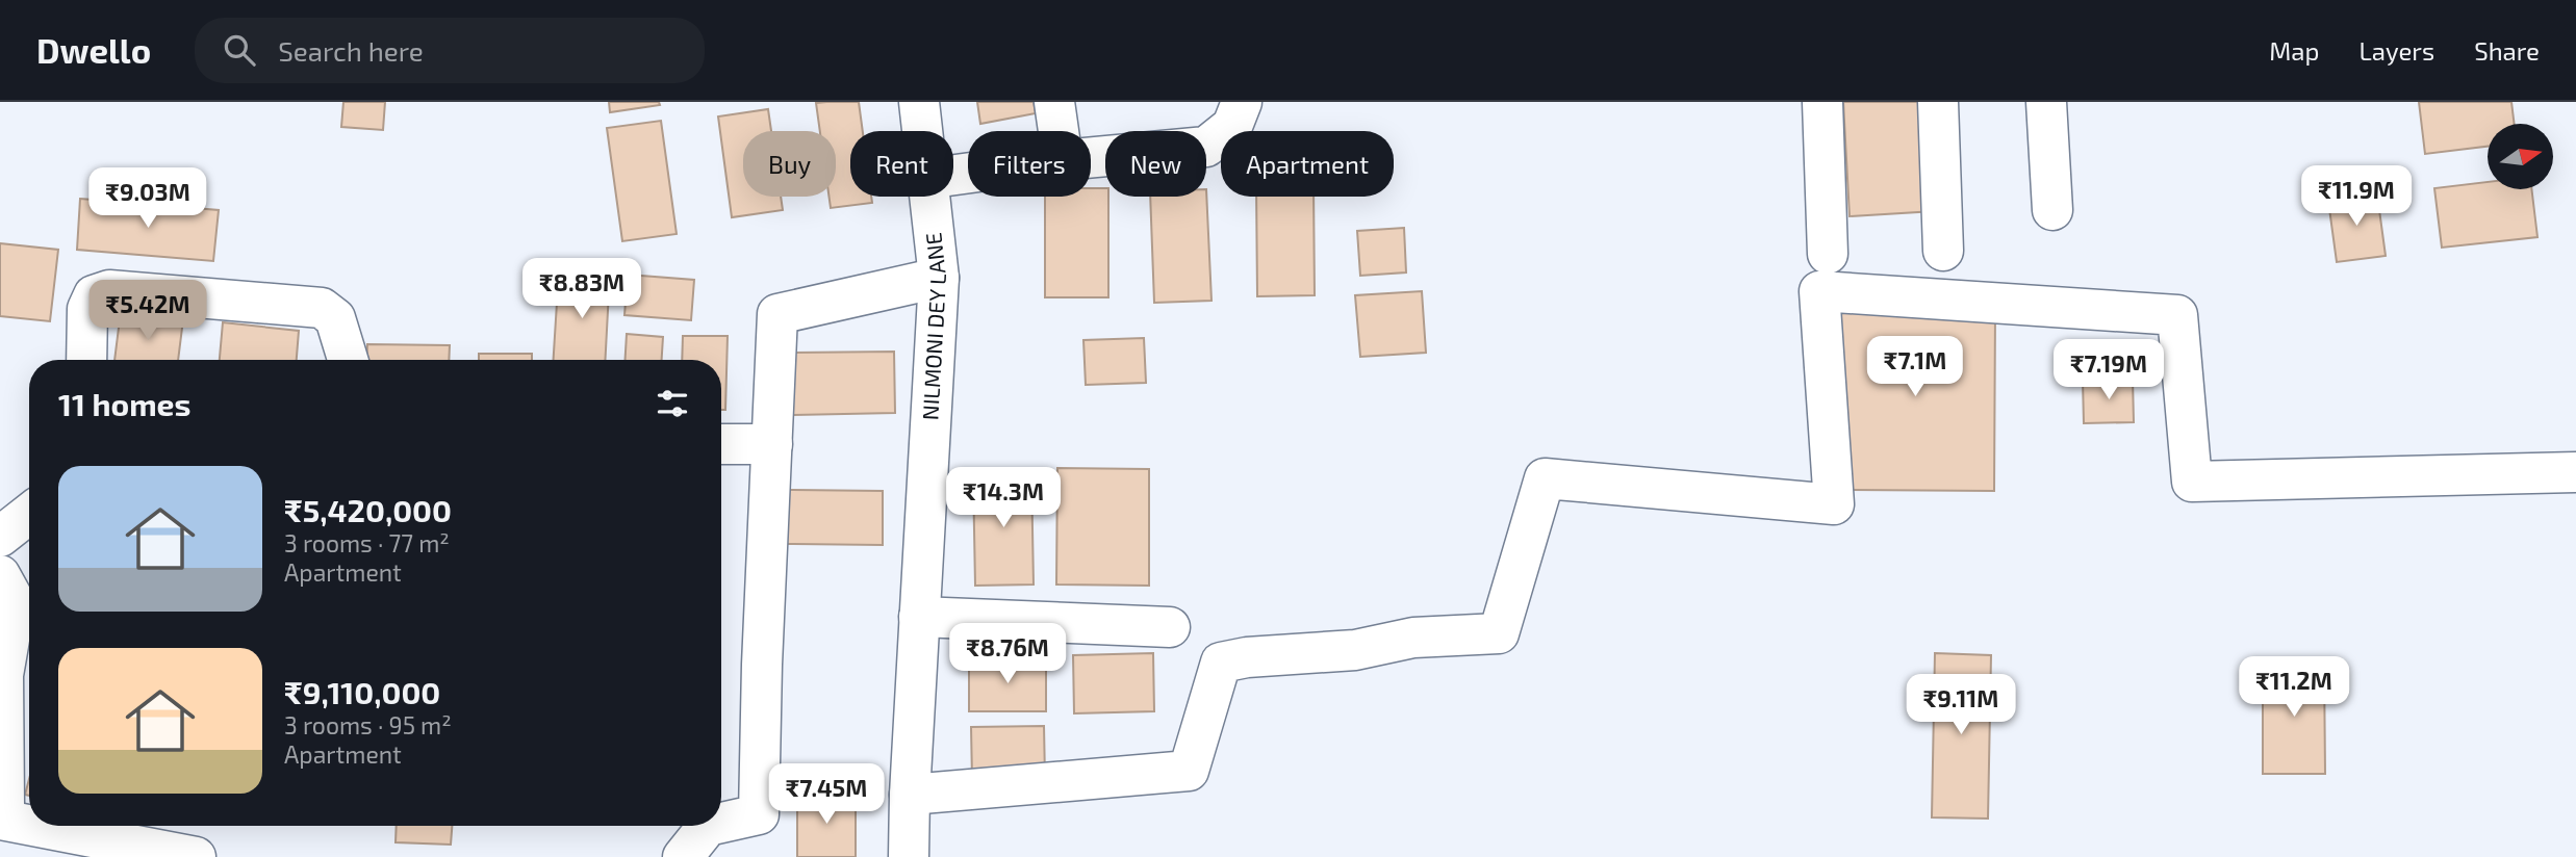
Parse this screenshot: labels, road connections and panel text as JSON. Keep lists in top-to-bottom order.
{
  "streets": {
    "street": ["NILMONI DEY LANE"]
  },
  "north": "right",
  "page": {
    "header": "Dwello",
    "search": "Search here",
    "nav": ["Map", "Layers", "Share"],
    "chip": [
      "Buy",
      "Rent",
      "Filters",
      "New",
      "Apartment"
    ],
    "price": [
      "₹11.9M",
      "₹9.03M",
      "₹8.83M",
      "₹5.42M",
      "₹7.1M",
      "₹7.19M",
      "₹14.3M",
      "₹8.76M",
      "₹11.2M",
      "₹9.11M",
      "₹7.45M"
    ],
    "heading": "11 homes",
    "list": [
      {
        "name": "₹5,420,000",
        "note": "3 rooms · 77 m² · Apartment"
      },
      {
        "name": "₹9,110,000",
        "note": "3 rooms · 95 m² · Apartment"
      }
    ]
  }
}
